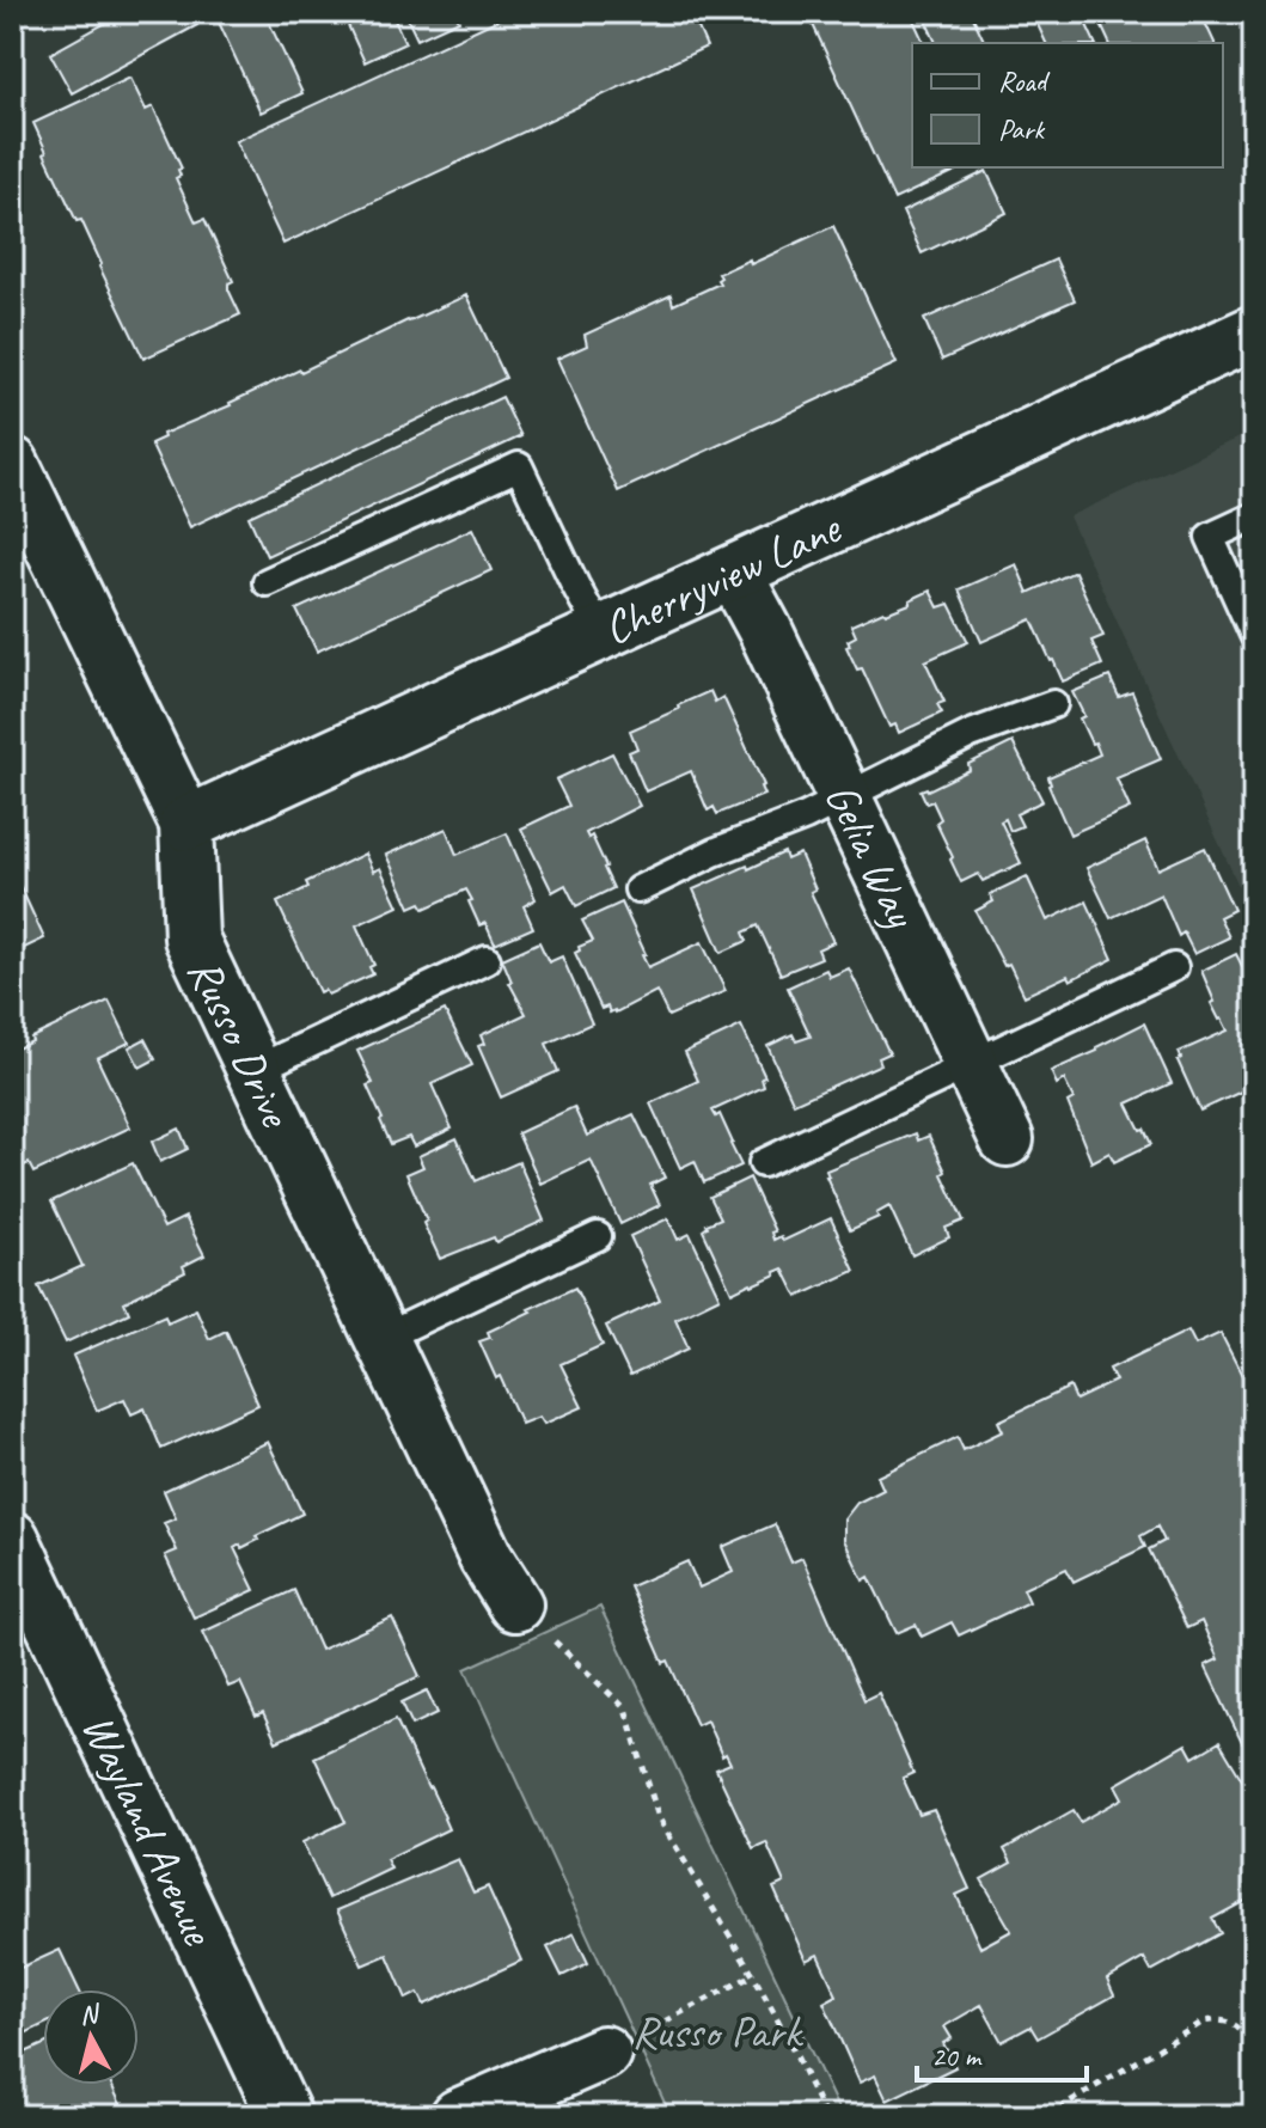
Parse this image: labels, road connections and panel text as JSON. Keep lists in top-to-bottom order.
{
  "streets": {
    "street": [
      "Cherryview Lane",
      "Gelia Way",
      "Russo Drive",
      "Wayland Avenue"
    ]
  },
  "crossings": [
    ["Cherryview Lane", "Gelia Way"],
    ["Cherryview Lane", "Russo Drive"]
  ],
  "parks": ["Russo Park"],
  "legend": ["Road", "Park"],
  "scale_bar": "20 m",
  "north": "top"
}
